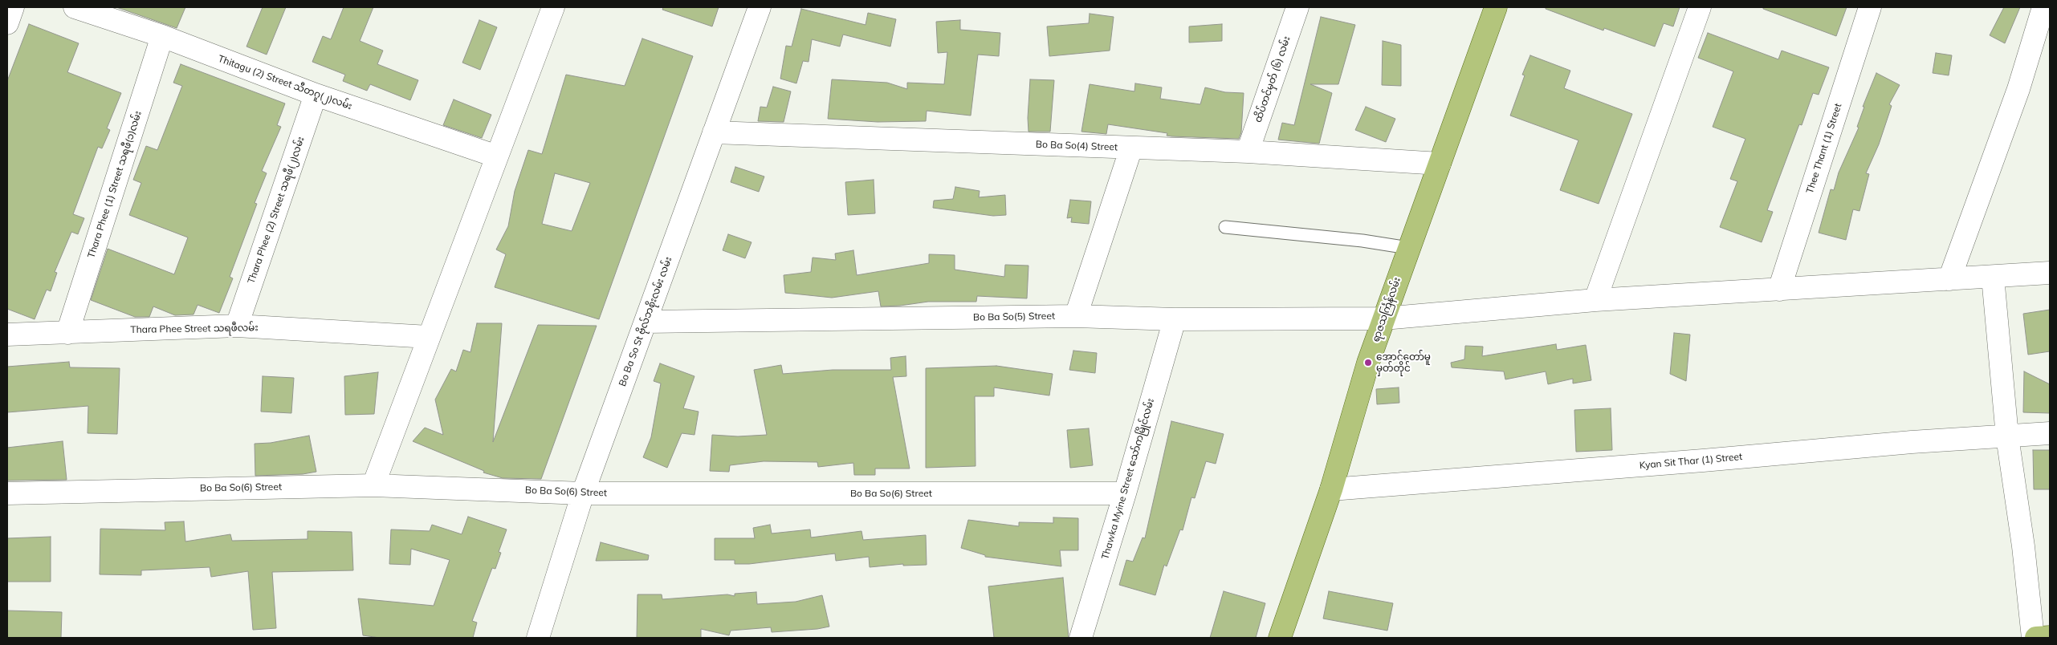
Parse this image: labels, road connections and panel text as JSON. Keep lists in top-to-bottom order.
{
  "streets": {
    "main road": ["ရာဇသင်္ကြန်လမ်း"],
    "street": [
      "ထိပ်တင်မှတ် (၆) လမ်း",
      "Thitagu (2) Street သီတဂူ(၂)လမ်း",
      "Bo Ba So(4) Street",
      "Thee Thant (1) Street",
      "Thara Phee (1) Street သရဖီ(၁)လမ်း",
      "Thara Phee (2) Street သရဖီ(၂)လမ်း",
      "Bo Ba So(5) Street",
      "Bo Ba So St ဗိုလ်ဘစိုးလမ်း လမ်း",
      "Thara Phee Street သရဖီလမ်း",
      "Kyan Sit Thar (1) Street",
      "Thawka Myine Street သော်ကမြိုင်လမ်း",
      "Bo Ba So(6) Street"
    ]
  },
  "crossings": [
    ["ထိပ်တင်မှတ် (၆) လမ်း", "Bo Ba So(4) Street"],
    ["Thitagu (2) Street သီတဂူ(၂)လမ်း", "Thara Phee (1) Street သရဖီ(၁)လမ်း"],
    ["Thitagu (2) Street သီတဂူ(၂)လမ်း", "Thara Phee (2) Street သရဖီ(၂)လမ်း"],
    ["Bo Ba So(4) Street", "ရာဇသင်္ကြန်လမ်း"],
    ["Bo Ba So(4) Street", "Bo Ba So St ဗိုလ်ဘစိုးလမ်း လမ်း"],
    ["Thee Thant (1) Street", "Bo Ba So(5) Street"],
    ["Thara Phee (1) Street သရဖီ(၁)လမ်း", "Thara Phee Street သရဖီလမ်း"],
    ["Thara Phee (2) Street သရဖီ(၂)လမ်း", "Thara Phee Street သရဖီလမ်း"],
    ["ရာဇသင်္ကြန်လမ်း", "Bo Ba So(5) Street"],
    ["ရာဇသင်္ကြန်လမ်း", "Kyan Sit Thar (1) Street"],
    ["Bo Ba So(5) Street", "Bo Ba So St ဗိုလ်ဘစိုးလမ်း လမ်း"],
    ["Bo Ba So(5) Street", "Thawka Myine Street သော်ကမြိုင်လမ်း"],
    ["Bo Ba So St ဗိုလ်ဘစိုးလမ်း လမ်း", "Bo Ba So(6) Street"],
    ["Thawka Myine Street သော်ကမြိုင်လမ်း", "Bo Ba So(6) Street"]
  ],
  "places": ["အောင်တော်မူ မှတ်တိုင်"]
}
